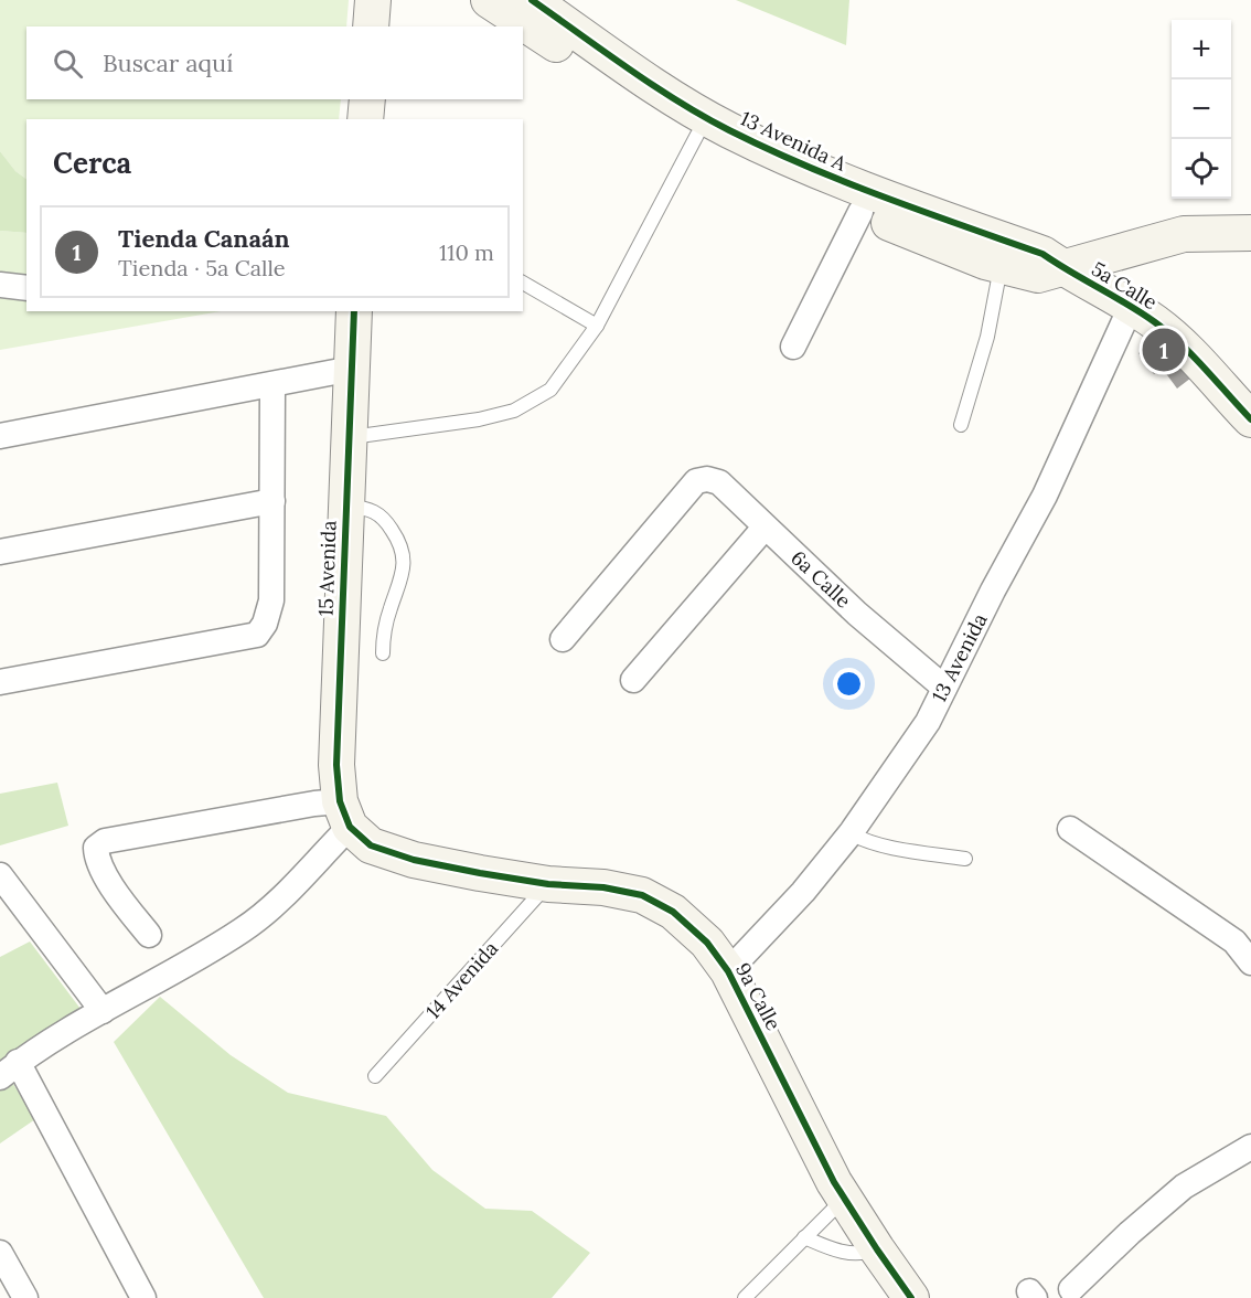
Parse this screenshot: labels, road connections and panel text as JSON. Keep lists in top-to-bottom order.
{
  "streets": {
    "street": [
      "13 Avenida A",
      "5a Calle",
      "15 Avenida",
      "6a Calle",
      "13 Avenida",
      "9a Calle"
    ],
    "lane": ["14 Avenida"]
  },
  "crossings": [
    ["13 Avenida A", "5a Calle"],
    ["5a Calle", "13 Avenida"],
    ["15 Avenida", "9a Calle"],
    ["6a Calle", "13 Avenida"],
    ["13 Avenida", "9a Calle"],
    ["14 Avenida", "9a Calle"]
  ],
  "page": {
    "map_buttons": ["+", "−"],
    "search": "Buscar aquí",
    "heading": "Cerca",
    "list": [
      {
        "mark": "1",
        "name": "Tienda Canaán",
        "note": "Tienda · 5a Calle",
        "value": "110 m"
      }
    ],
    "pins": "1"
  }
}
